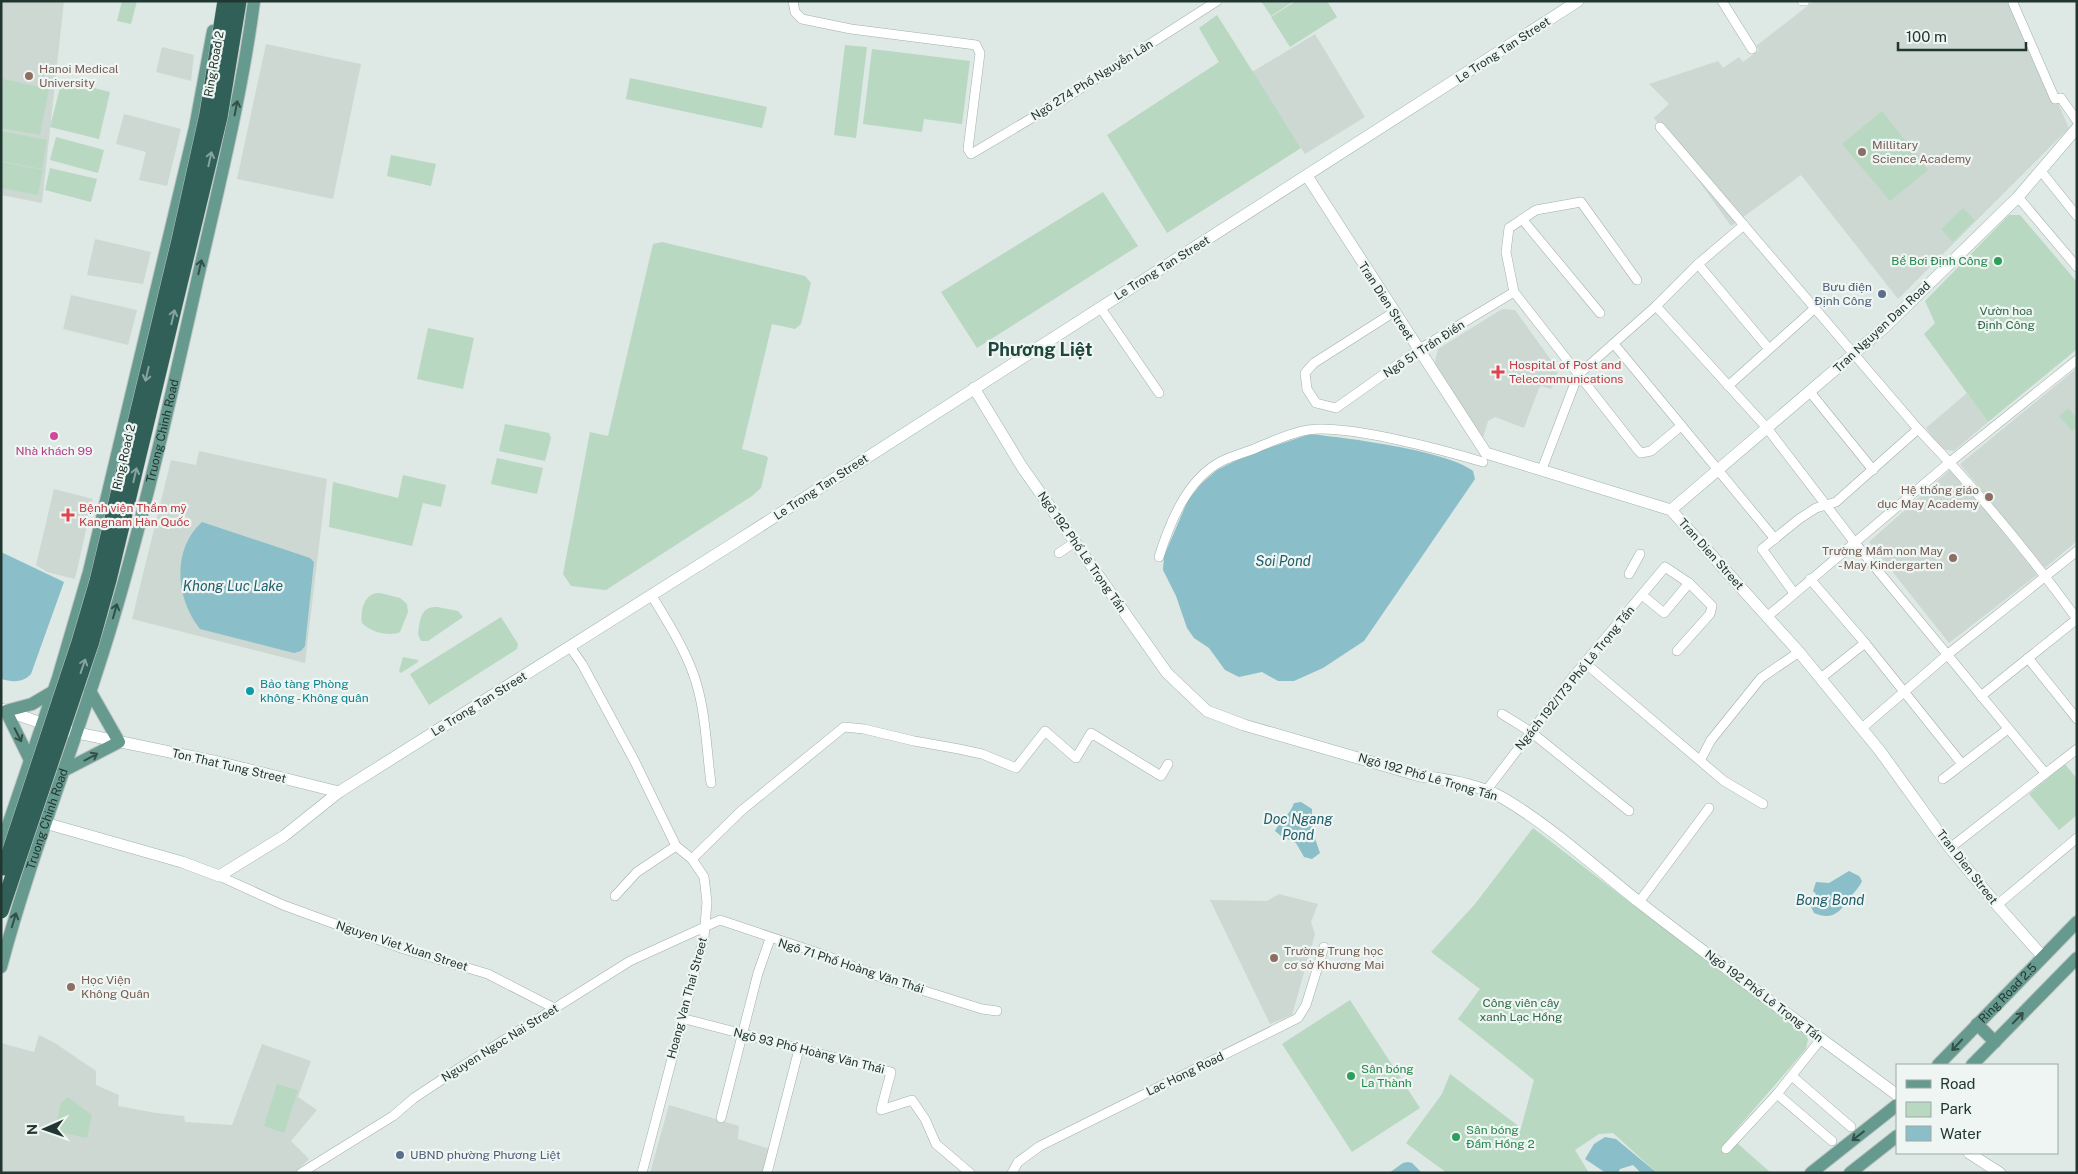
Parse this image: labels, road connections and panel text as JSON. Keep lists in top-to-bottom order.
{
  "streets": {
    "highway": ["Ring Road 2"],
    "main road": ["Truong Chinh Road", "Ring Road 2.5"],
    "street": [
      "Le Trong Tan Street",
      "Ngõ 274 Phố Nguyễn Lân",
      "Tran Dien Street",
      "Tran Nguyen Dan Road",
      "Ngõ 51 Trần Điền",
      "Ngõ 192 Phố Lê Trọng Tấn",
      "Ngách 192/173 Phố Lê Trọng Tấn",
      "Ton That Tung Street",
      "Nguyen Viet Xuan Street",
      "Ngõ 71 Phố Hoàng Văn Thái",
      "Hoang Van Thai Street",
      "Nguyen Ngoc Nai Street",
      "Ngõ 93 Phố Hoàng Văn Thái",
      "Lac Hong Road"
    ]
  },
  "crossings": [
    ["Le Trong Tan Street", "Tran Dien Street"],
    ["Le Trong Tan Street", "Ngõ 192 Phố Lê Trọng Tấn"],
    ["Le Trong Tan Street", "Ton That Tung Street"],
    ["Le Trong Tan Street", "Nguyen Viet Xuan Street"],
    ["Le Trong Tan Street", "Hoang Van Thai Street"],
    ["Tran Dien Street", "Tran Nguyen Dan Road"],
    ["Tran Dien Street", "Ngõ 51 Trần Điền"],
    ["Tran Dien Street", "Ring Road 2.5"],
    ["Truong Chinh Road", "Ton That Tung Street"],
    ["Ngõ 192 Phố Lê Trọng Tấn", "Ngách 192/173 Phố Lê Trọng Tấn"],
    ["Nguyen Viet Xuan Street", "Nguyen Ngoc Nai Street"],
    ["Ngõ 71 Phố Hoàng Văn Thái", "Hoang Van Thai Street"],
    ["Ngõ 71 Phố Hoàng Văn Thái", "Nguyen Ngoc Nai Street"],
    ["Hoang Van Thai Street", "Nguyen Ngoc Nai Street"],
    ["Hoang Van Thai Street", "Ngõ 93 Phố Hoàng Văn Thái"]
  ],
  "districts": ["Phương Liệt"],
  "water": [
    "Soi Pond",
    "Khong Luc Lake",
    "Doc Ngang Pond",
    "Bong Bond"
  ],
  "parks": ["Vườn hoa Định Công", "Công viên cây xanh Lạc Hồng"],
  "places": {
    "other": [
      "Hanoi Medical University",
      "Millitary Science Academy",
      "Bể Bơi Định Công",
      "Bưu điện Định Công",
      "Nhà khách 99",
      "Hệ thống giáo dục May Academy",
      "Trường Mầm non May - May Kindergarten",
      "Bảo tàng Phòng không - Không quân",
      "Trường Trung học cơ sở Khương Mai",
      "Học Viện Không Quân",
      "Sân bóng La Thành",
      "Sân bóng Đầm Hồng 2",
      "UBND phường Phương Liệt"
    ],
    "health": ["Hospital of Post and Telecommunications", "Bệnh viện Thẩm mỹ Kangnam Hàn Quốc"]
  },
  "legend": ["Road", "Park", "Water"],
  "scale_bar": "100 m",
  "north": "left"
}
